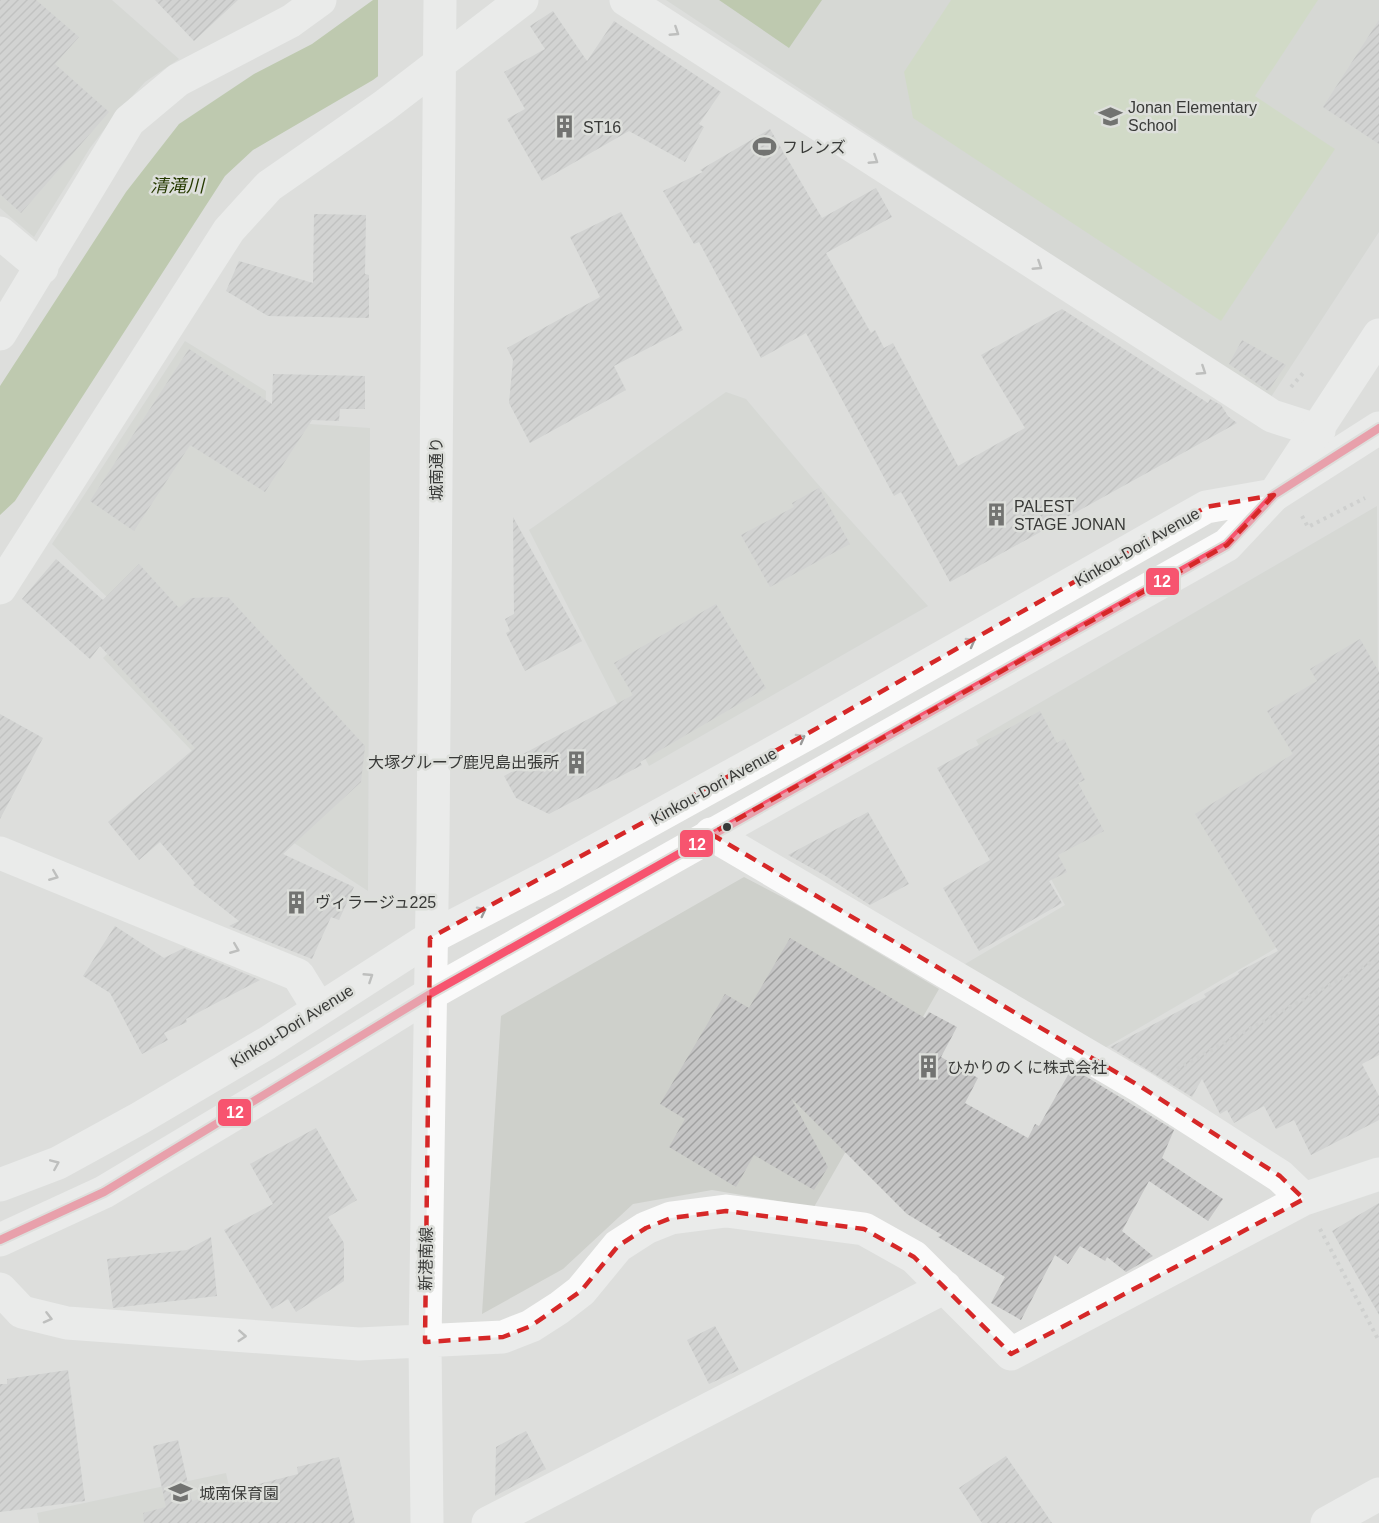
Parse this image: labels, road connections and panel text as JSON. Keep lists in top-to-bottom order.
{
  "streets": {
    "main road": ["城南通り", "Kinkou-Dori Avenue", "新港南線"]
  },
  "crossings": [
    ["城南通り", "Kinkou-Dori Avenue"],
    ["城南通り", "新港南線"]
  ],
  "water": ["清滝川"],
  "places": {
    "school or university": ["Jonan Elementary School", "城南保育園"],
    "building": [
      "ST16",
      "PALEST STAGE JONAN",
      "大塚グループ鹿児島出張所",
      "ヴィラージュ225",
      "ひかりのくに株式会社"
    ],
    "sports": ["フレンズ"]
  },
  "lines": ["transit line 12"]
}
